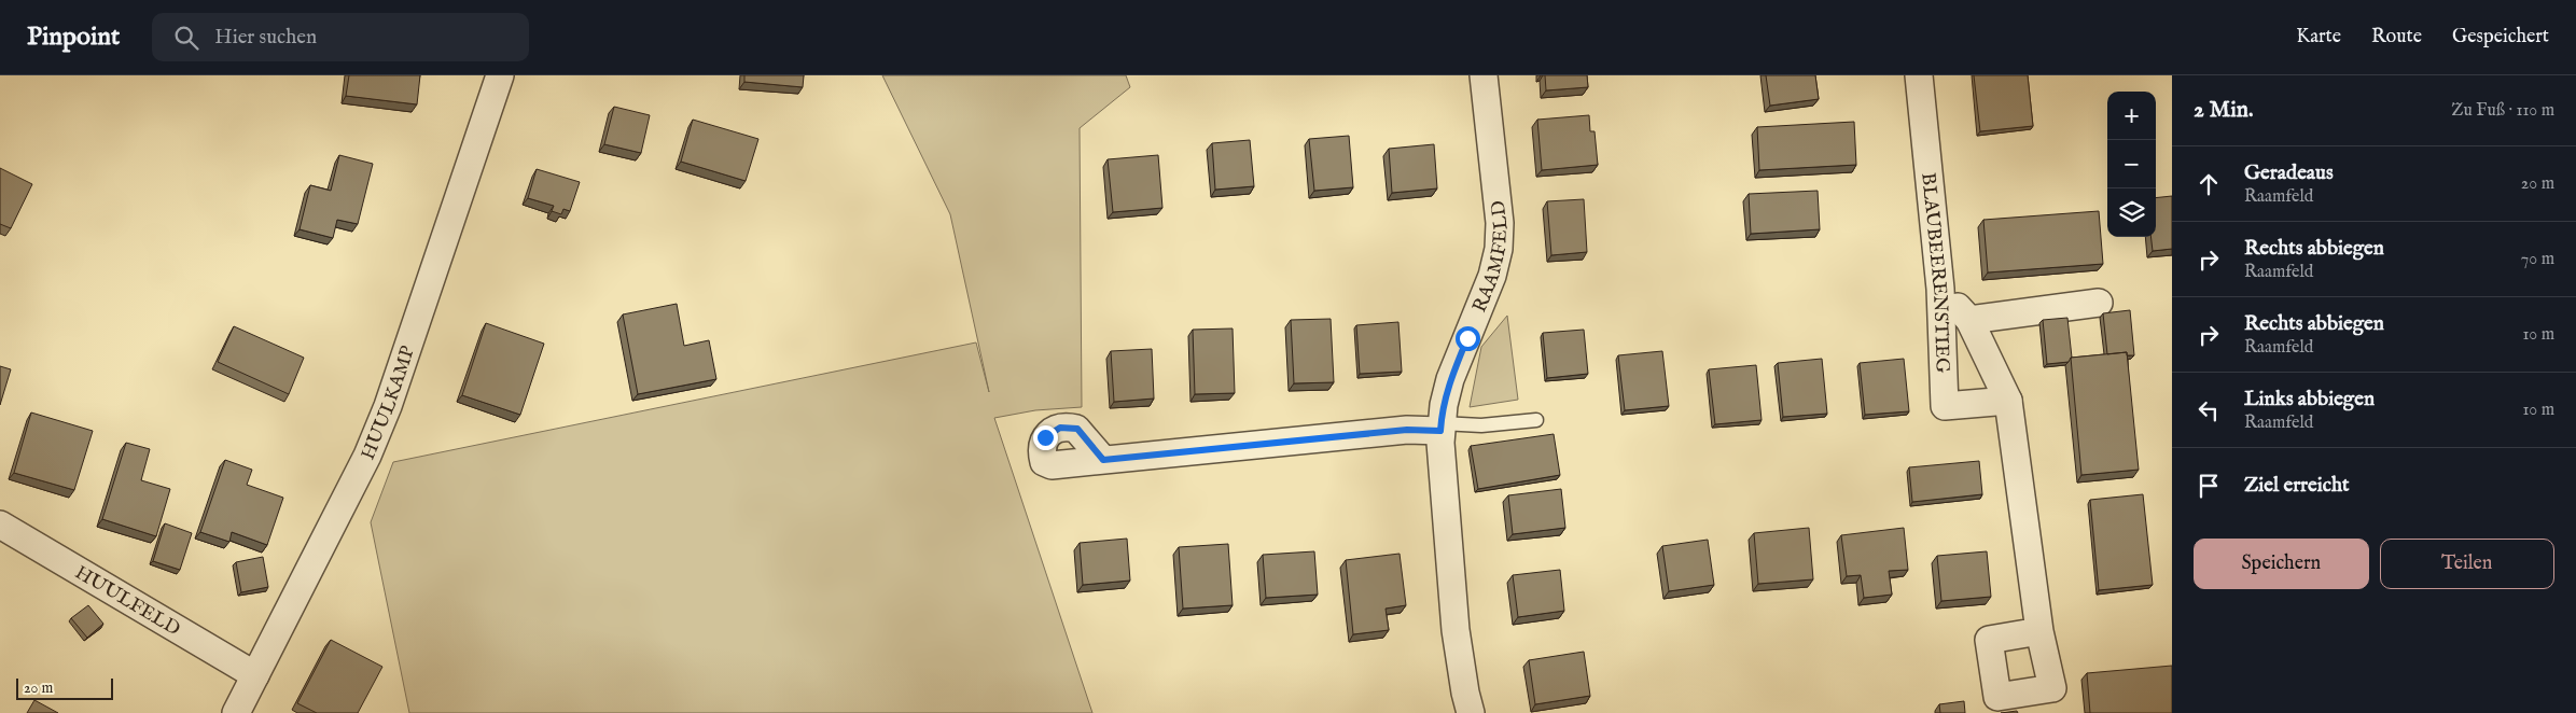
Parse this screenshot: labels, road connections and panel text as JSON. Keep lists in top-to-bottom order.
{
  "streets": {
    "street": [
      "RAAMFELD",
      "BLAUBEERENSTIEG",
      "HUULKAMP",
      "HUULFELD"
    ]
  },
  "crossings": [
    ["HUULKAMP", "HUULFELD"]
  ],
  "scale_bar": "20 m",
  "page": {
    "header": "Pinpoint",
    "search": "Hier suchen",
    "nav": ["Karte", "Route", "Gespeichert"],
    "heading": ["2 Min.", "Zu Fuß · 110 m"],
    "map_buttons": ["+", "−"],
    "list": [
      ["Geradeaus", "Raamfeld", "20 m"],
      ["Rechts abbiegen", "Raamfeld", "70 m"],
      ["Rechts abbiegen", "Raamfeld", "10 m"],
      ["Links abbiegen", "Raamfeld", "10 m"],
      "Ziel erreicht"
    ],
    "buttons": ["Speichern", "Teilen"],
    "scale": "20 m"
  }
}
